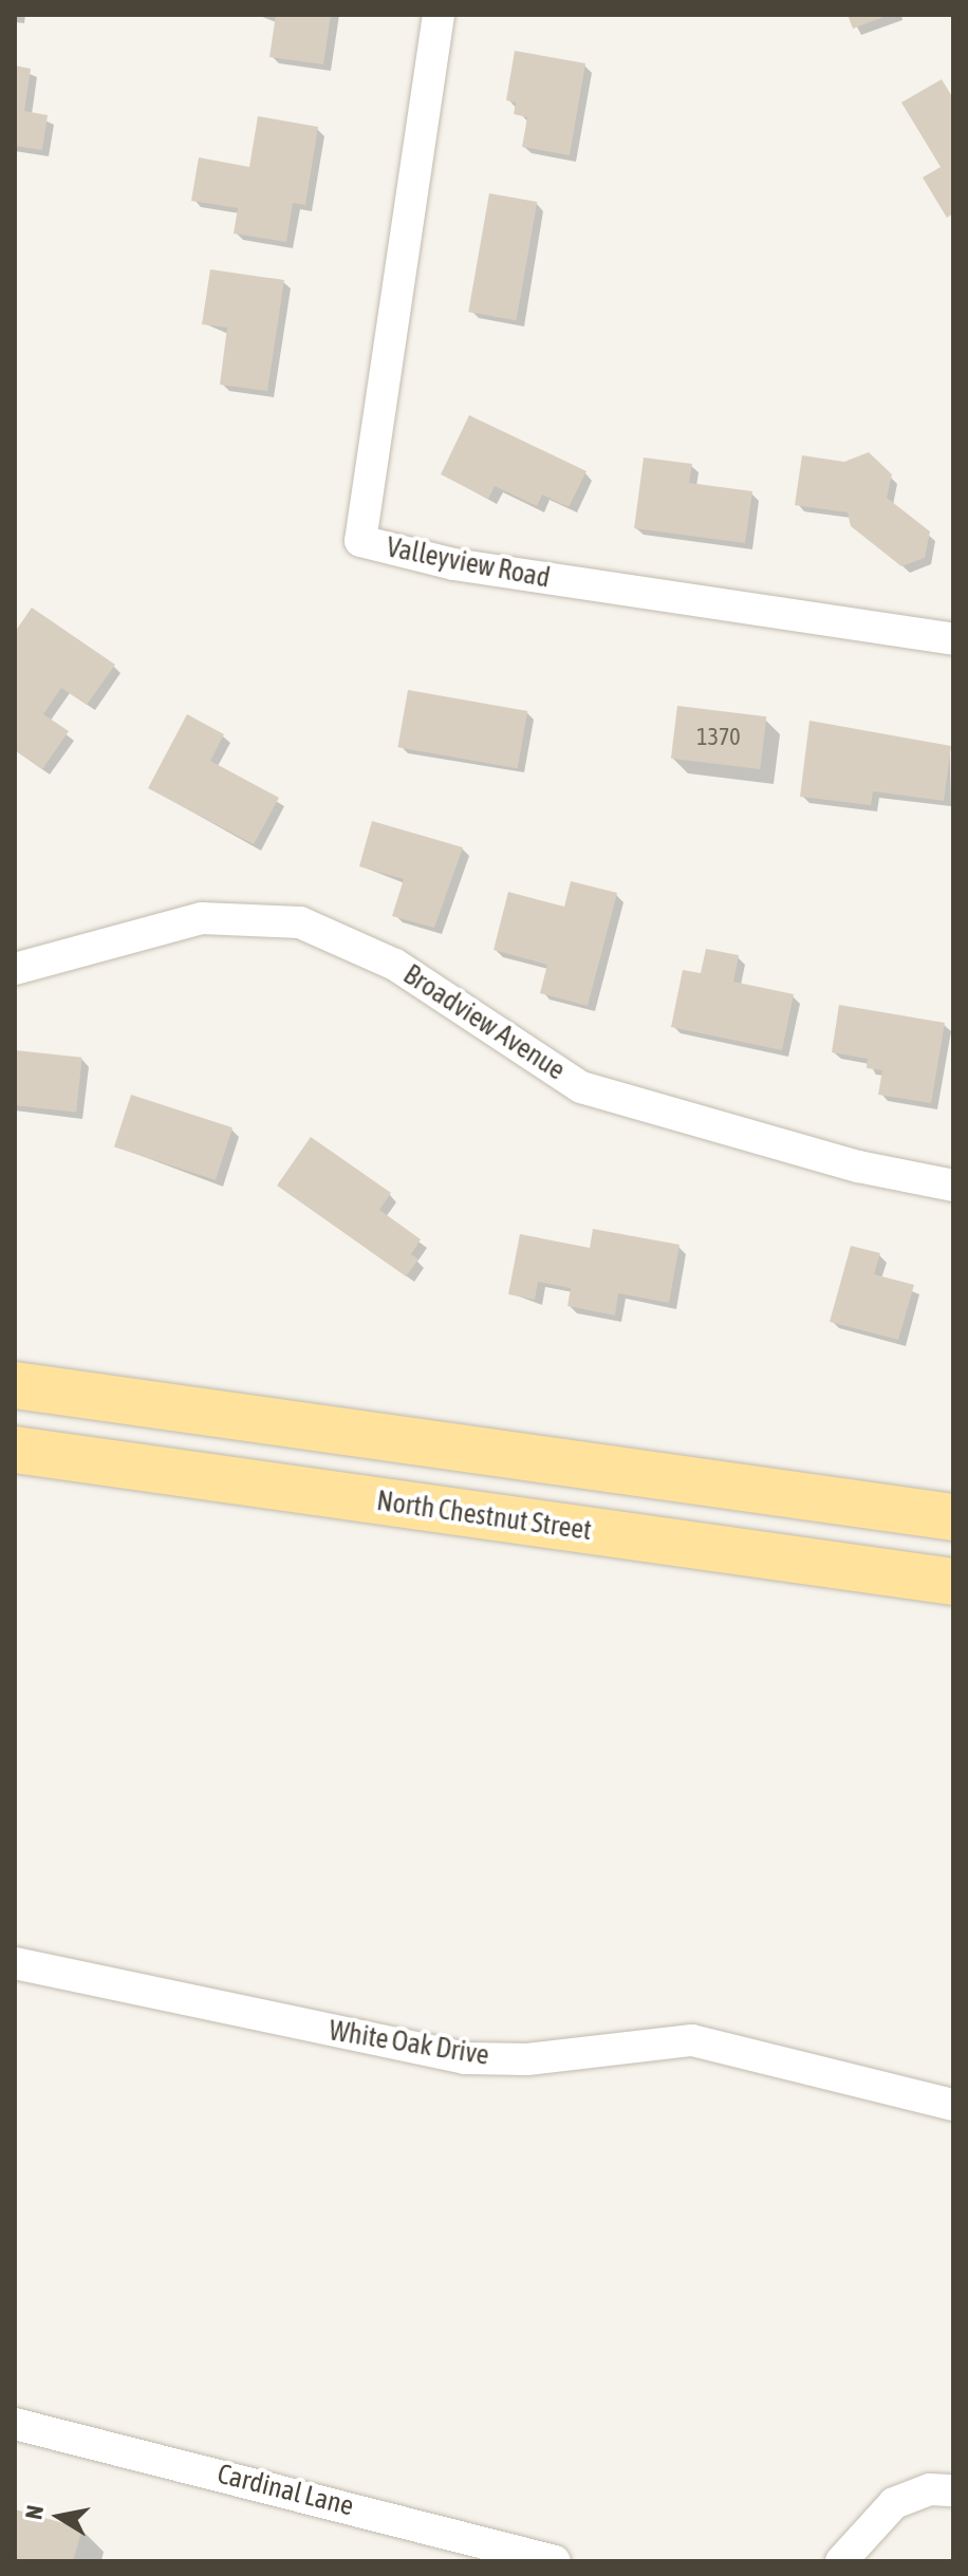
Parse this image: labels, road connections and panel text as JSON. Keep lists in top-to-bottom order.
{
  "streets": {
    "main road": ["North Chestnut Street"],
    "street": [
      "Valleyview Road",
      "Broadview Avenue",
      "White Oak Drive",
      "Cardinal Lane"
    ]
  },
  "house_numbers": ["1370"],
  "north": "left"
}
